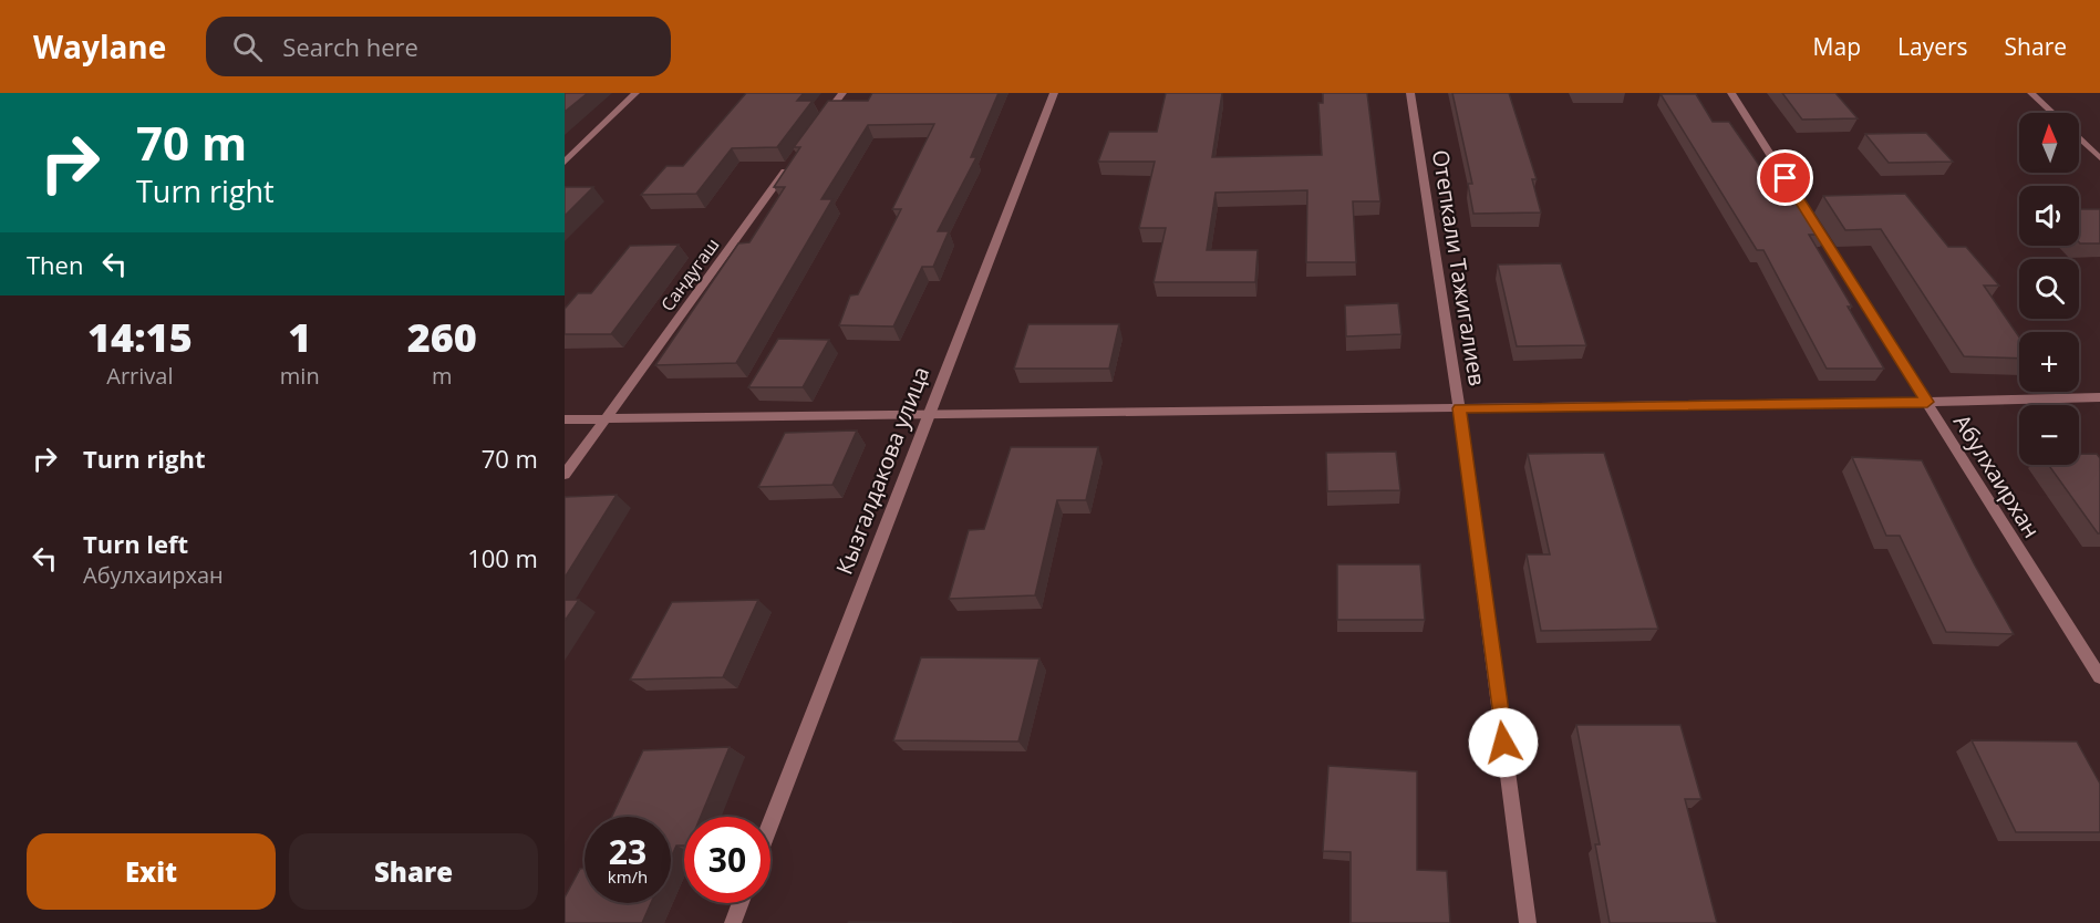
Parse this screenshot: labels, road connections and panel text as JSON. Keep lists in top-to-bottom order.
{
  "streets": {
    "street": [
      "Отепкали Тажигалиев",
      "Сандугаш",
      "Кызгалдакова улица",
      "Абулхаирхан"
    ]
  },
  "north": "top",
  "page": {
    "header": "Waylane",
    "search": "Search here",
    "nav": ["Map", "Layers", "Share"],
    "turn": ["70 m", "Turn right"],
    "map_buttons": ["+", "−"],
    "then": "Then",
    "eta": [
      "14:15",
      "Arrival",
      "1",
      "min",
      "260",
      "m"
    ],
    "list": [
      {
        "name": "Turn right",
        "value": "70 m"
      },
      {
        "name": "Turn left",
        "note": "Абулхаирхан",
        "value": "100 m"
      }
    ],
    "speed": "23 km/h",
    "limit": "30",
    "buttons": ["Exit", "Share"]
  }
}
